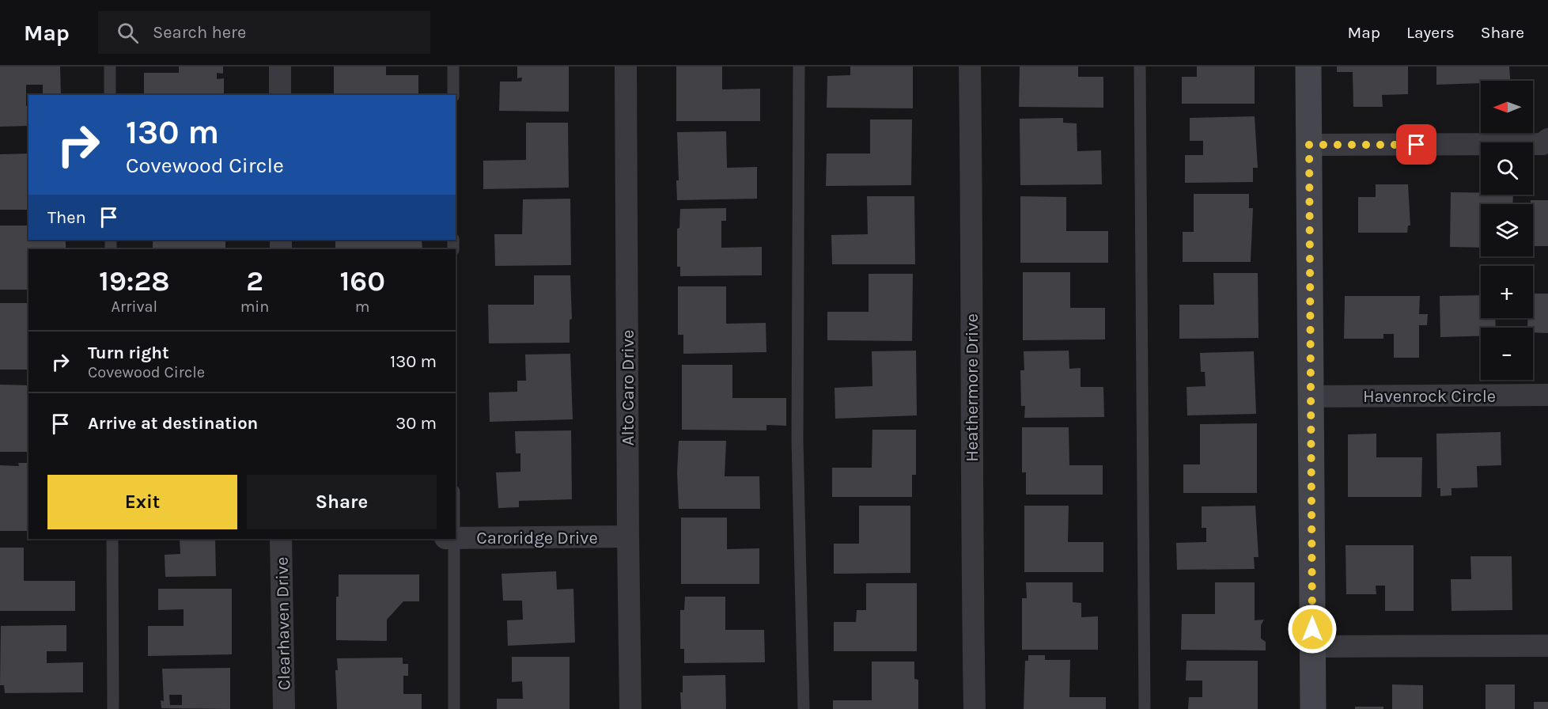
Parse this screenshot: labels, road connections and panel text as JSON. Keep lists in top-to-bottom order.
{
  "streets": {
    "street": [
      "Alto Caro Drive",
      "Heathermore Drive",
      "Havenrock Circle",
      "Caroridge Drive",
      "Clearhaven Drive"
    ]
  },
  "crossings": [
    ["Alto Caro Drive", "Caroridge Drive"]
  ],
  "north": "left",
  "page": {
    "header": "Map",
    "search": "Search here",
    "nav": ["Map", "Layers", "Share"],
    "map_buttons": ["+", "−"],
    "turn": ["130 m", "Covewood Circle"],
    "then": "Then",
    "eta": [
      "19:28",
      "Arrival",
      "2",
      "min",
      "160",
      "m"
    ],
    "list": [
      {
        "name": "Turn right",
        "note": "Covewood Circle",
        "value": "130 m"
      },
      {
        "name": "Arrive at destination",
        "value": "30 m"
      }
    ],
    "buttons": ["Exit", "Share"]
  }
}
